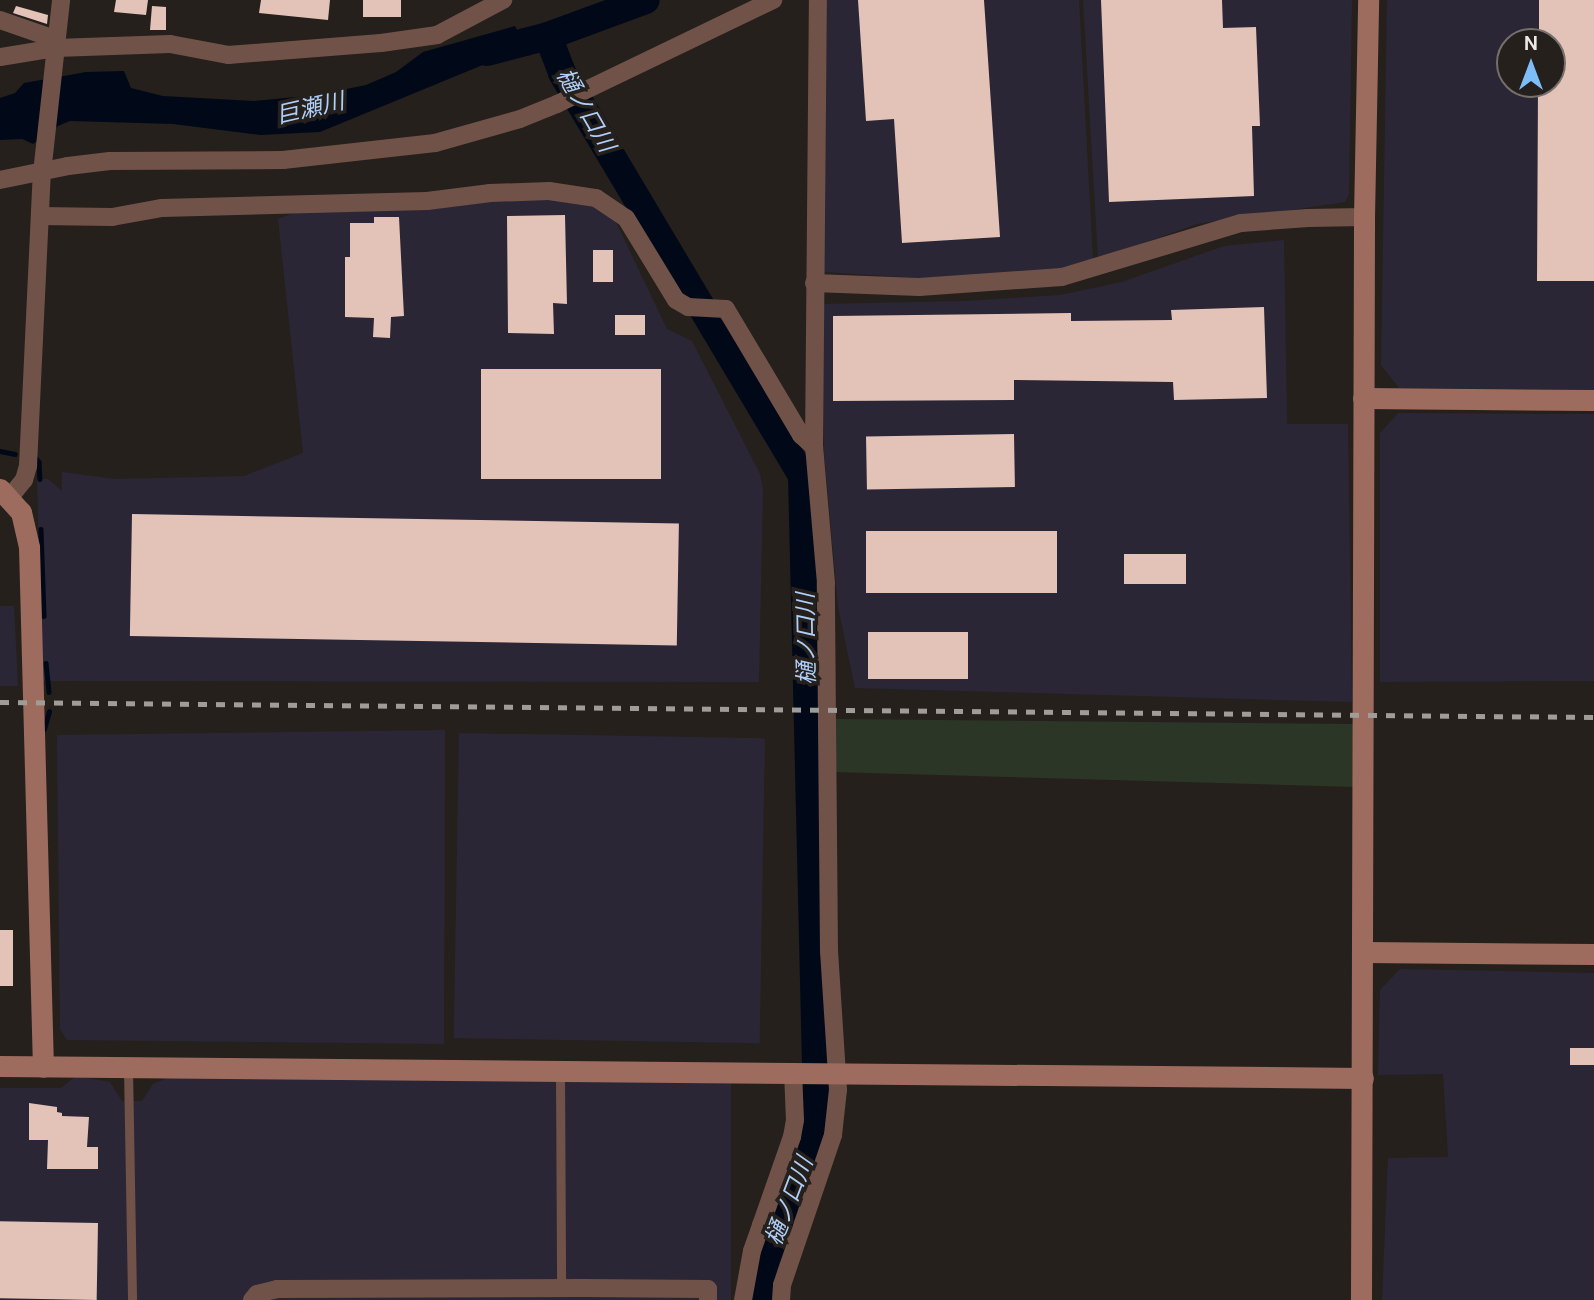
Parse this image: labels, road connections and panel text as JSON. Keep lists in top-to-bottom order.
{
  "water": ["巨瀬川", "樋ノ口川"],
  "north": "top"
}
